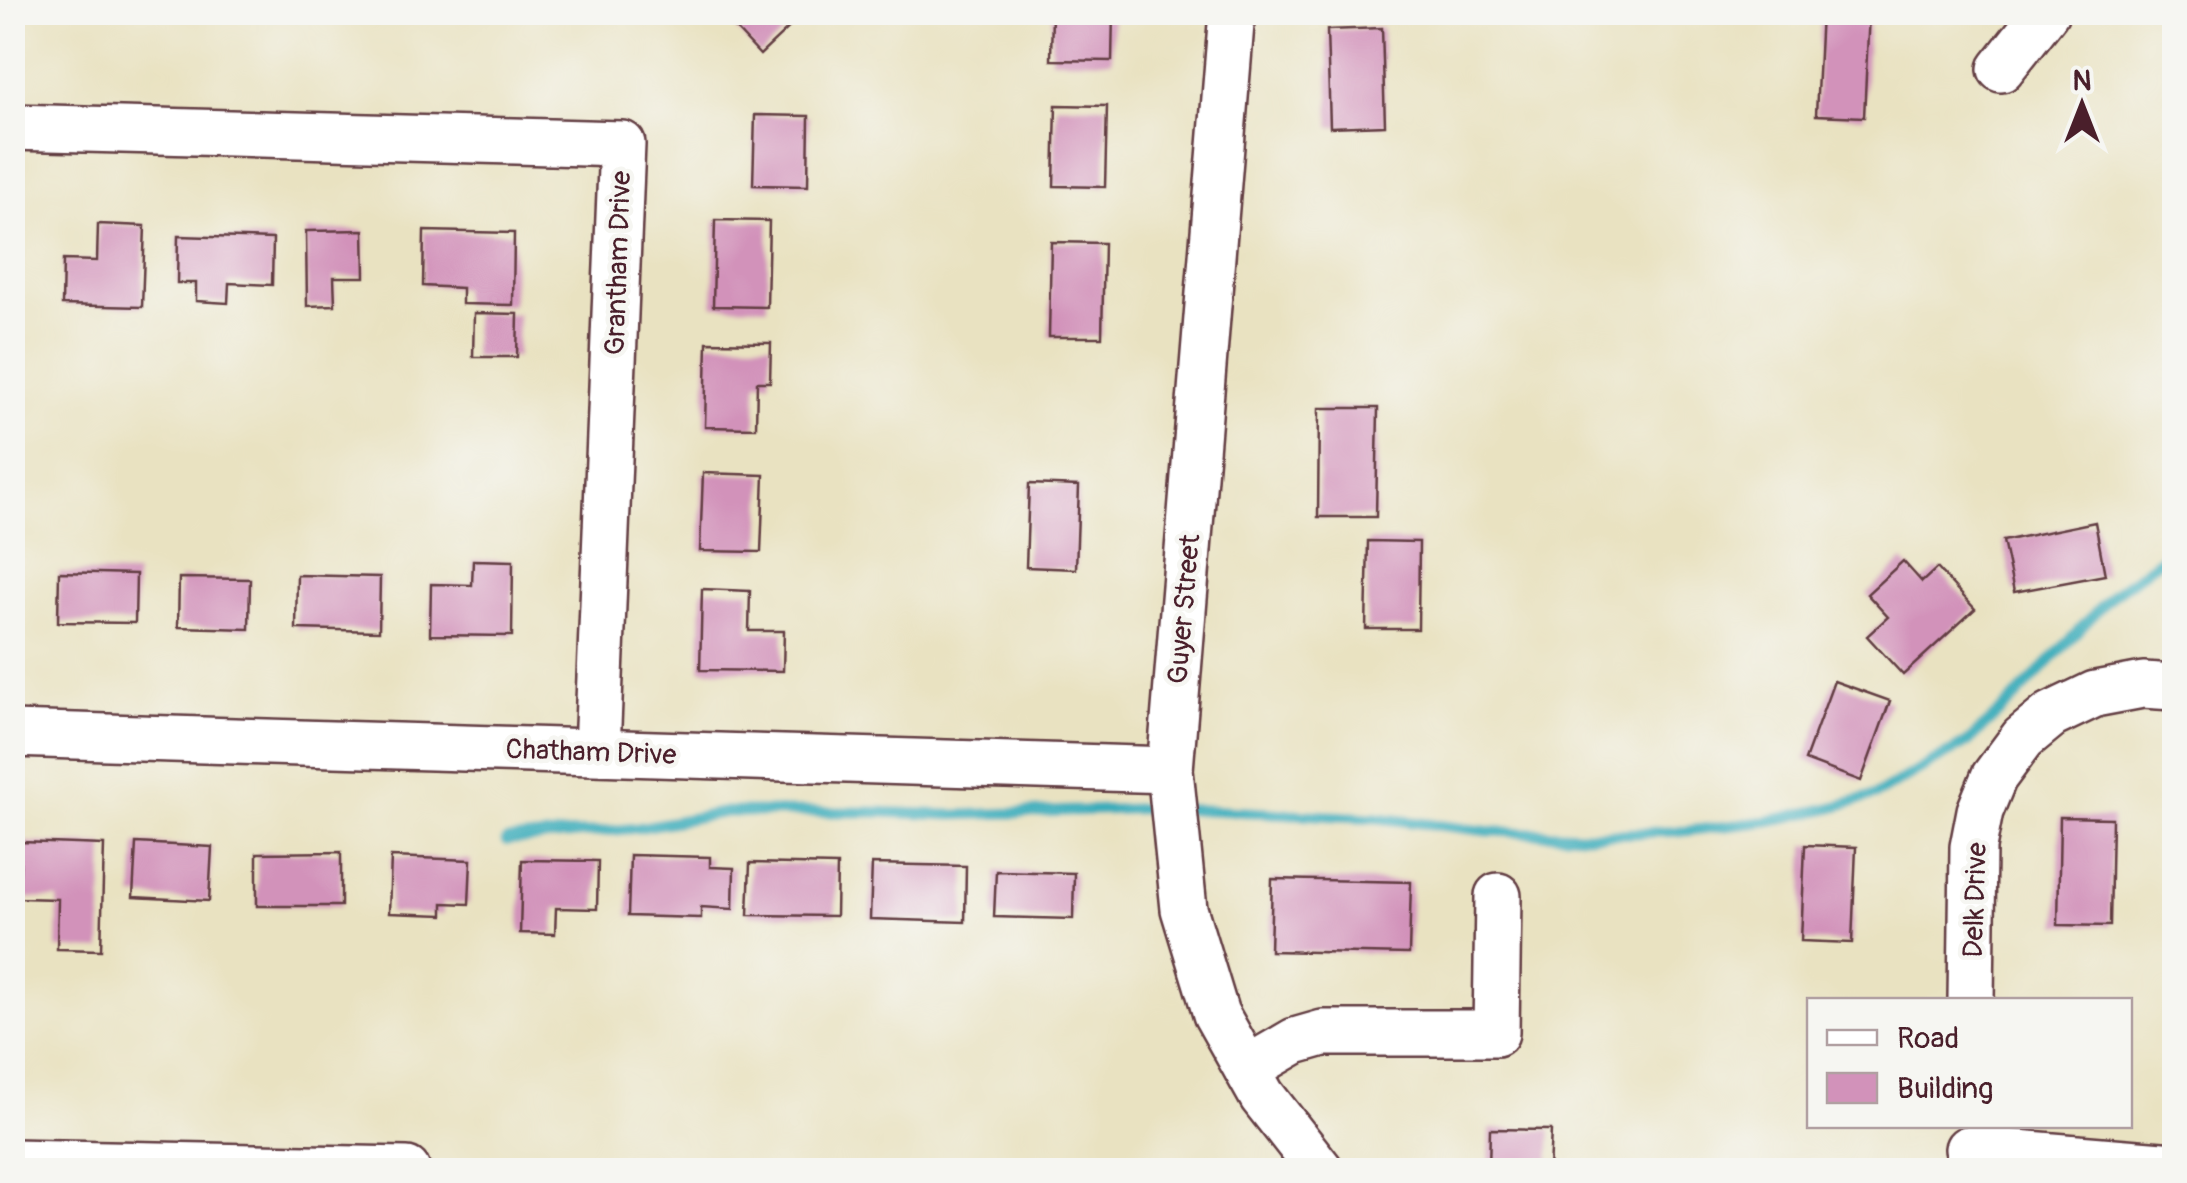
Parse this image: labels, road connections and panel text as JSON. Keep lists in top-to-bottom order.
{
  "streets": {
    "street": [
      "Grantham Drive",
      "Guyer Street",
      "Chatham Drive",
      "Delk Drive"
    ]
  },
  "crossings": [
    ["Grantham Drive", "Chatham Drive"],
    ["Guyer Street", "Chatham Drive"]
  ],
  "legend": ["Road", "Building"],
  "north": "top"
}
